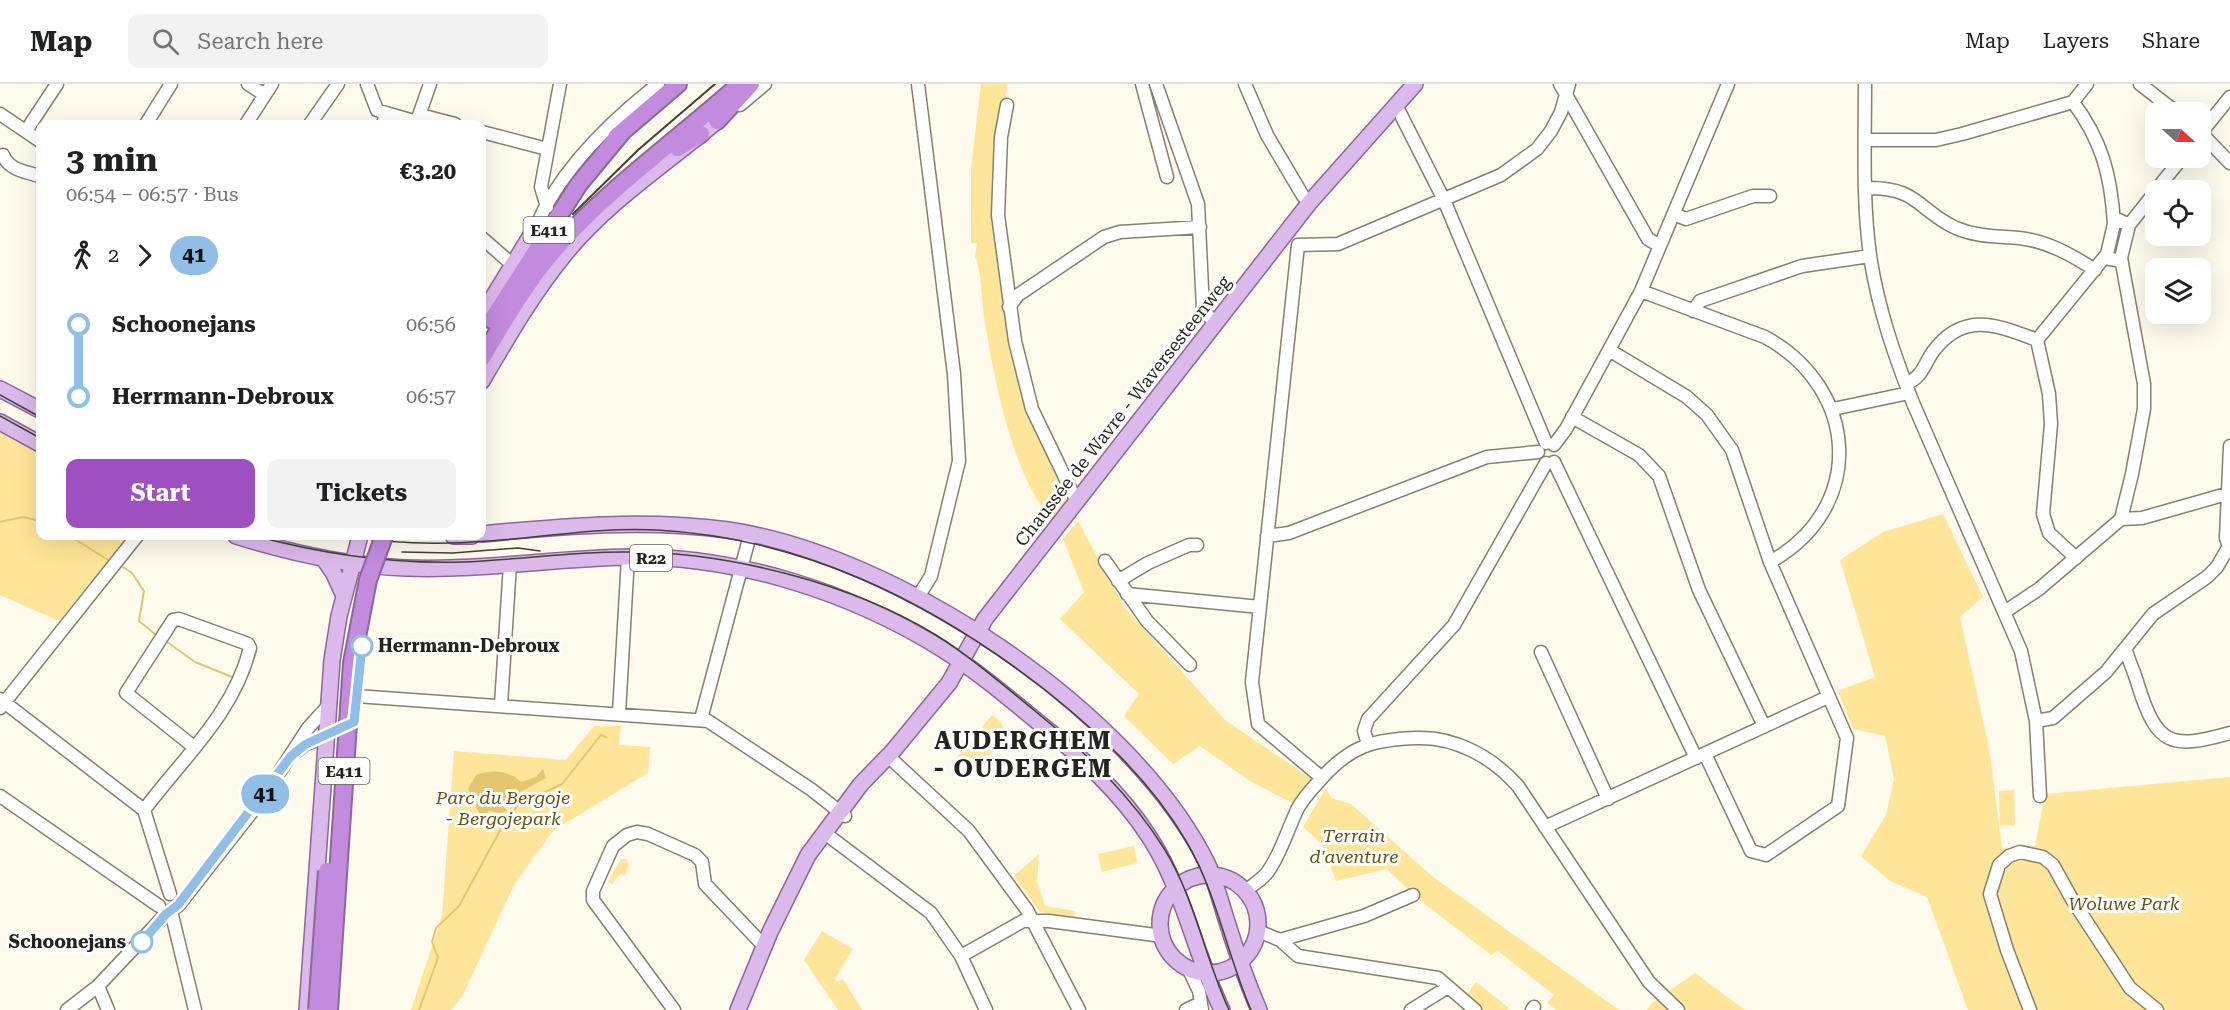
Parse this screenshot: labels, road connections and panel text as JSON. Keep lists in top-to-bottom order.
{
  "streets": {
    "highway": ["E411"],
    "main road": ["Chaussée de Wavre - Waversesteenweg", "R22"]
  },
  "crossings": [
    ["Chaussée de Wavre - Waversesteenweg", "R22"]
  ],
  "districts": ["AUDERGHEM - OUDERGEM"],
  "parks": ["Parc du Bergoje - Bergojepark", "Terrain d'aventure", "Woluwe Park"],
  "places": ["Herrmann-Debroux", "Schoonejans"],
  "lines": ["bus line 41"],
  "north": "right",
  "page": {
    "header": "Map",
    "search": "Search here",
    "nav": ["Map", "Layers", "Share"],
    "on_map": "41",
    "heading": ["3 min", "06:54 – 06:57 · Bus", "€3.20"],
    "legs": ["2", "41"],
    "list": [
      {
        "name": "Schoonejans",
        "value": "06:56"
      },
      {
        "name": "Herrmann-Debroux",
        "value": "06:57"
      }
    ],
    "buttons": ["Start", "Tickets"]
  }
}
